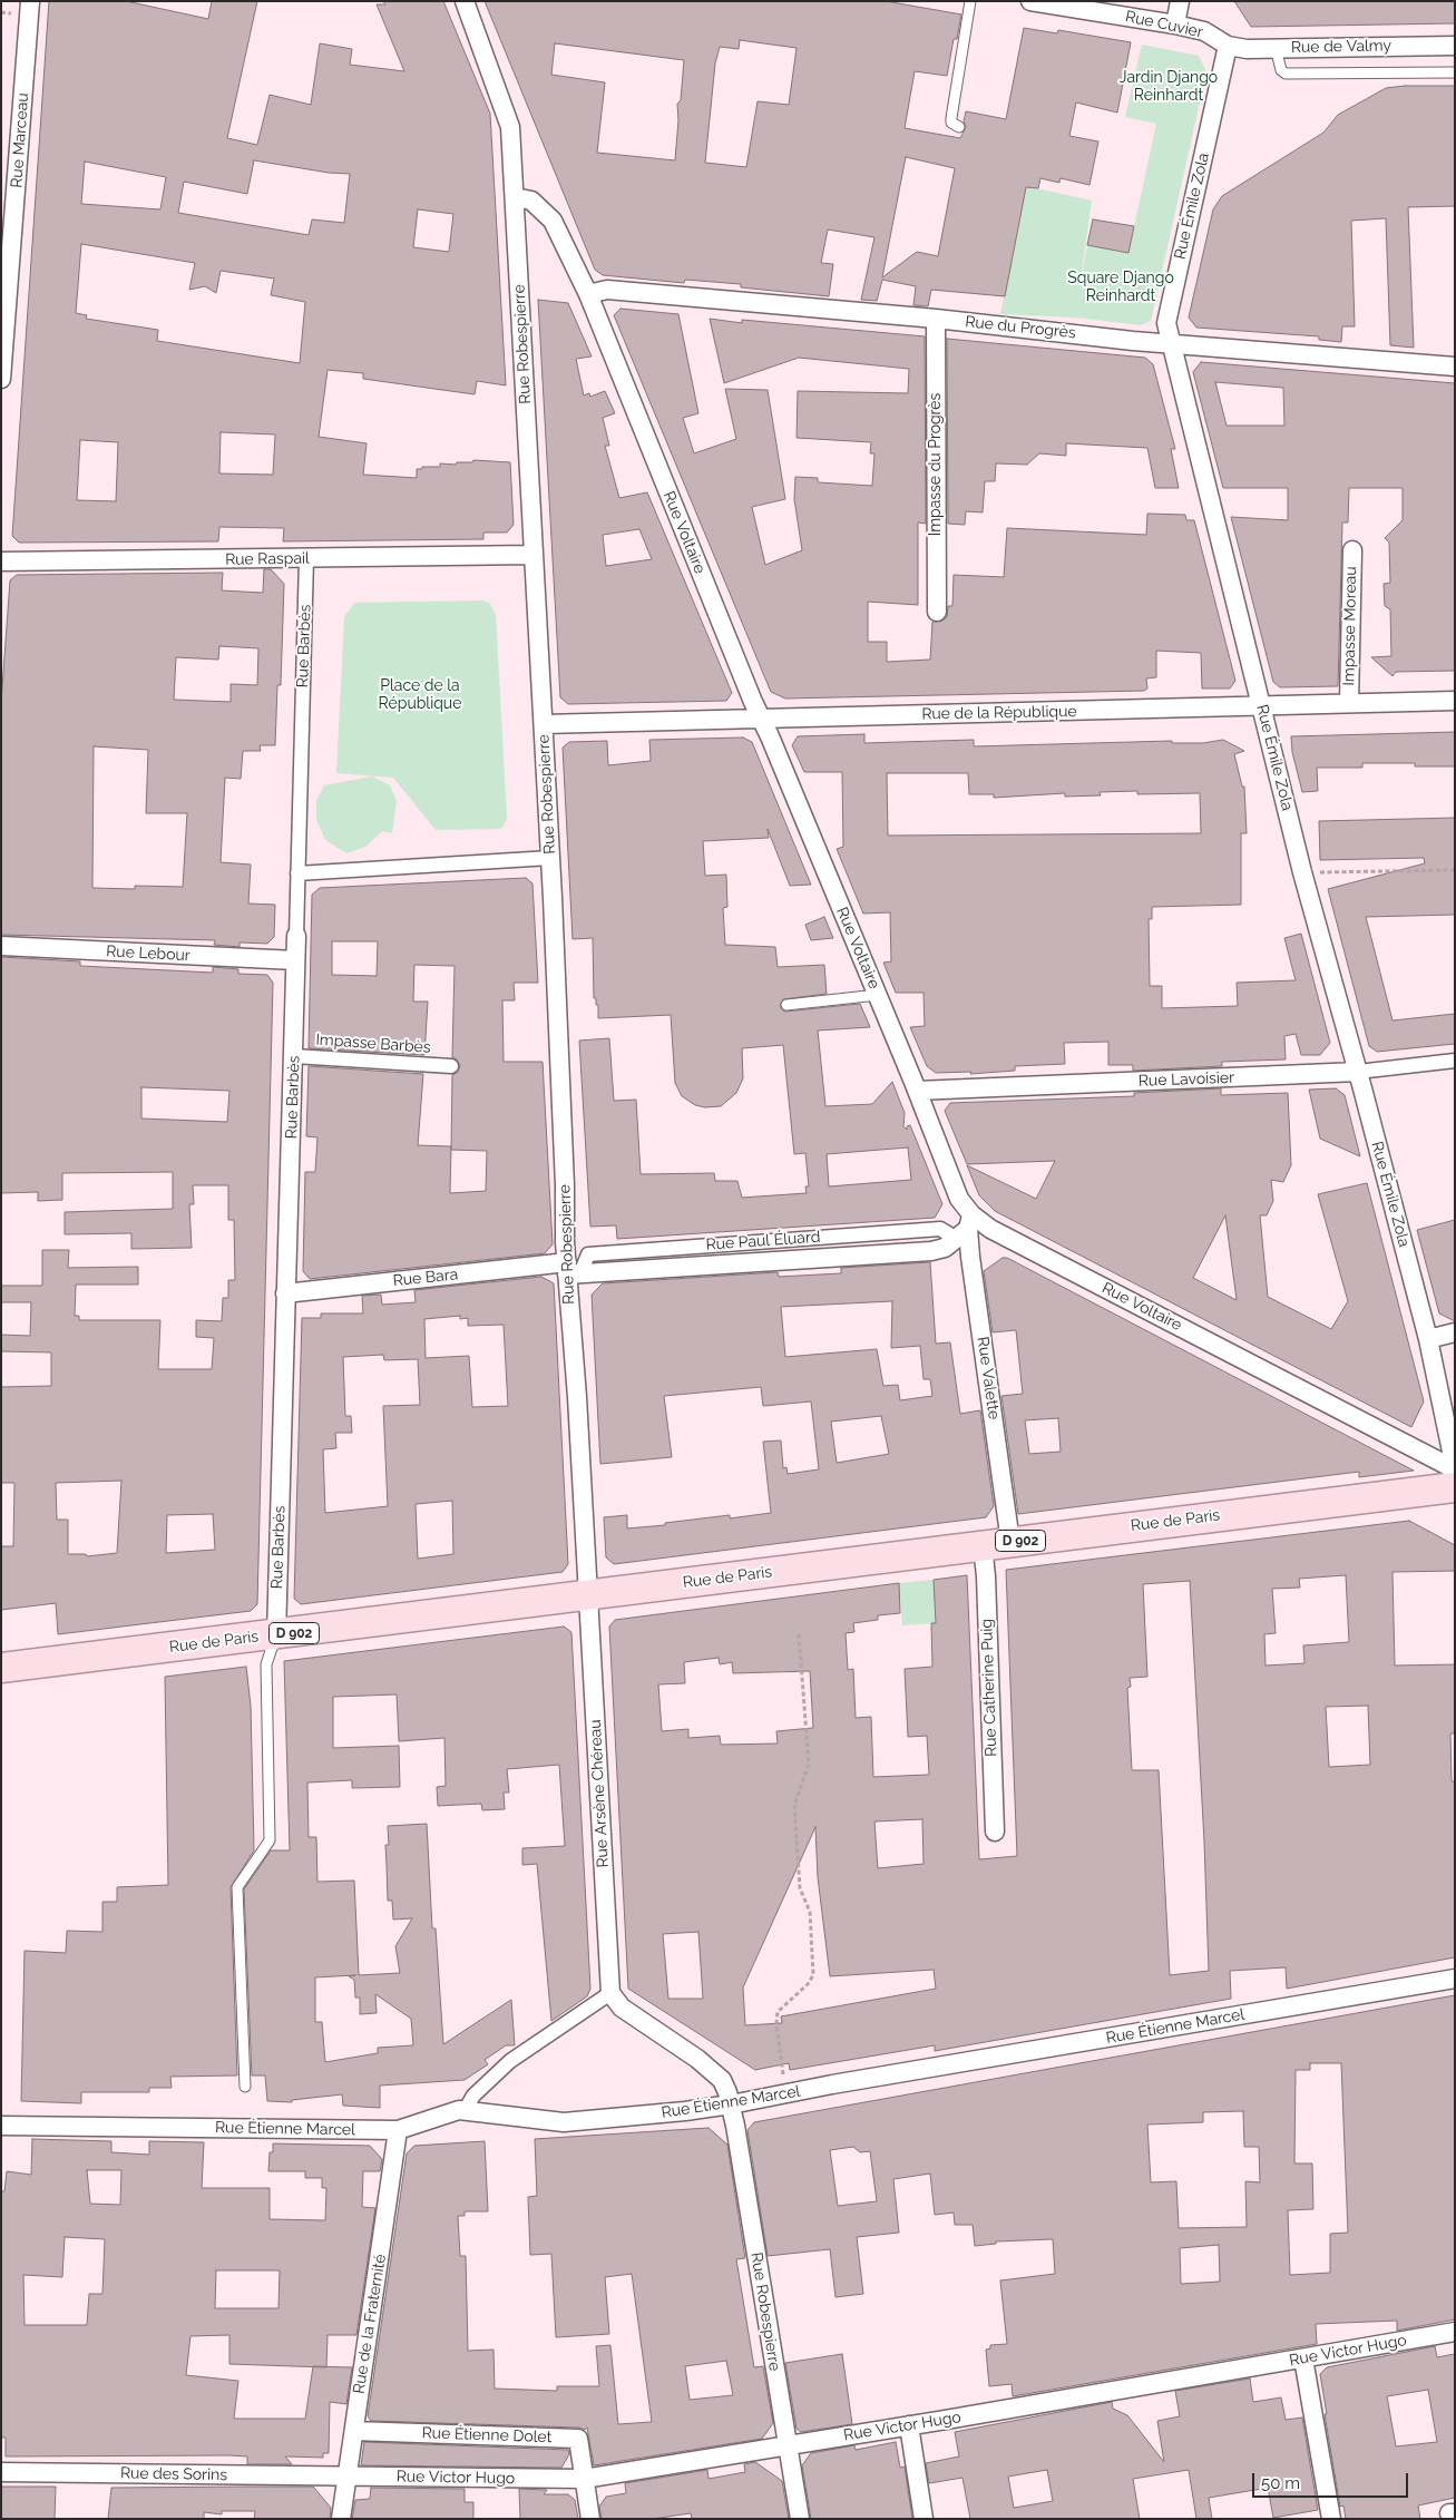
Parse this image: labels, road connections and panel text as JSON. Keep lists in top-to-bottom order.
{
  "streets": {
    "main road": ["Rue de Paris", "D 902"],
    "street": [
      "Rue Cuvier",
      "Rue de Valmy",
      "Rue Marceau",
      "Rue Émile Zola",
      "Rue du Progrès",
      "Rue Robespierre",
      "Impasse du Progrès",
      "Rue Voltaire",
      "Rue Raspail",
      "Impasse Moreau",
      "Rue Barbès",
      "Rue de la République",
      "Rue Lebour",
      "Impasse Barbès",
      "Rue Lavoisier",
      "Rue Paul Éluard",
      "Rue Bara",
      "Rue Valette",
      "Rue Catherine Puig",
      "Rue Arsène Chéreau",
      "Rue Étienne Marcel",
      "Rue de la Fraternité",
      "Rue Victor Hugo",
      "Rue Étienne Dolet",
      "Rue des Sorins"
    ]
  },
  "crossings": [
    ["Rue Cuvier", "Rue de Valmy"],
    ["Rue Cuvier", "Rue Émile Zola"],
    ["Rue de Valmy", "Rue Émile Zola"],
    ["Rue Émile Zola", "Rue du Progrès"],
    ["Rue Émile Zola", "Rue Voltaire"],
    ["Rue Émile Zola", "Rue de la République"],
    ["Rue Émile Zola", "Rue Lavoisier"],
    ["Rue du Progrès", "Impasse du Progrès"],
    ["Rue du Progrès", "Rue Voltaire"],
    ["Rue Robespierre", "Rue Voltaire"],
    ["Rue Robespierre", "Rue Raspail"],
    ["Rue Robespierre", "Rue de la République"],
    ["Rue Robespierre", "Rue Paul Éluard"],
    ["Rue Robespierre", "Rue Bara"],
    ["Rue Robespierre", "Rue de Paris"],
    ["Rue Robespierre", "Rue Arsène Chéreau"],
    ["Rue Robespierre", "Rue Étienne Marcel"],
    ["Rue Robespierre", "Rue Victor Hugo"],
    ["Rue Voltaire", "Rue de la République"],
    ["Rue Voltaire", "Rue Lavoisier"],
    ["Rue Voltaire", "Rue Paul Éluard"],
    ["Rue Voltaire", "Rue Valette"],
    ["Rue Raspail", "Rue Barbès"],
    ["Impasse Moreau", "Rue de la République"],
    ["Rue Barbès", "Rue Lebour"],
    ["Rue Barbès", "Impasse Barbès"],
    ["Rue Barbès", "Rue Bara"],
    ["Rue Barbès", "Rue de Paris"],
    ["Rue Paul Éluard", "Rue Bara"],
    ["Rue Paul Éluard", "Rue Valette"],
    ["Rue Valette", "Rue de Paris"],
    ["Rue de Paris", "Rue Catherine Puig"],
    ["Rue de Paris", "Rue Arsène Chéreau"],
    ["Rue Étienne Marcel", "Rue de la Fraternité"],
    ["Rue de la Fraternité", "Rue Victor Hugo"],
    ["Rue de la Fraternité", "Rue Étienne Dolet"],
    ["Rue de la Fraternité", "Rue des Sorins"],
    ["Rue Victor Hugo", "Rue Étienne Dolet"],
    ["Rue Victor Hugo", "Rue des Sorins"]
  ],
  "parks": ["Jardin Django Reinhardt", "Square Django Reinhardt", "Place de la République"],
  "scale_bar": "50 m"
}
